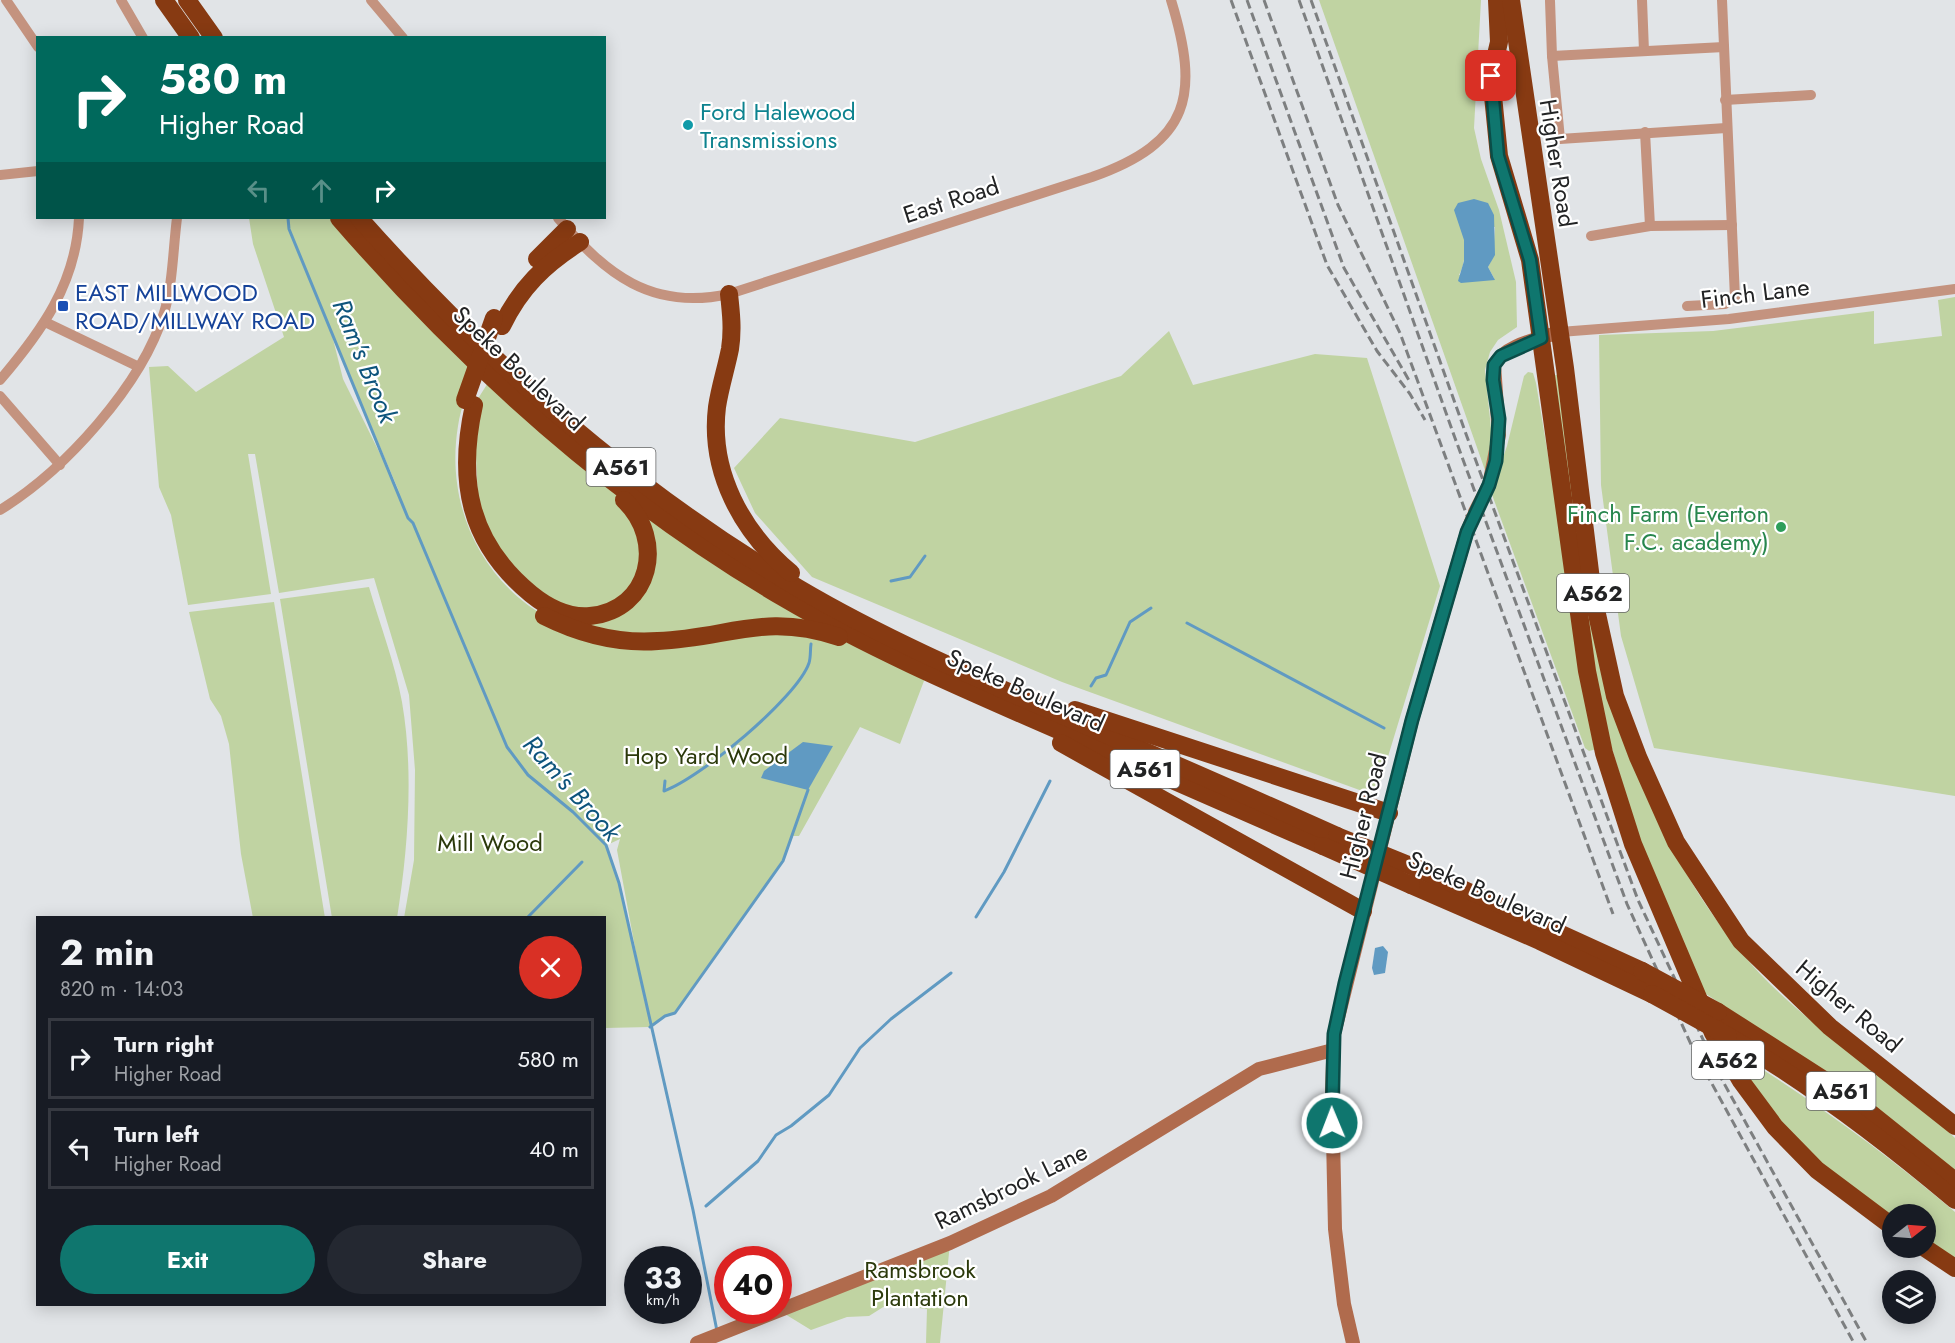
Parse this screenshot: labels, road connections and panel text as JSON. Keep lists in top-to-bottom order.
{
  "streets": {
    "highway": [
      "Higher Road",
      "Speke Boulevard",
      "A561",
      "A562"
    ],
    "street": ["East Road", "Finch Lane", "Ramsbrook Lane"]
  },
  "crossings": [
    ["Higher Road", "Finch Lane"],
    ["Higher Road", "Ramsbrook Lane"]
  ],
  "water": ["Ram's Brook"],
  "parks": ["Hop Yard Wood", "Mill Wood", "Ramsbrook Plantation"],
  "places": {
    "other": ["Ford Halewood Transmissions", "Finch Farm (Everton F.C. academy)"],
    "transit": ["EAST MILLWOOD ROAD/MILLWAY ROAD"]
  },
  "north": "right",
  "page": {
    "turn": ["580 m", "Higher Road"],
    "heading": ["2 min", "820 m · 14:03"],
    "list": [
      {
        "name": "Turn right",
        "note": "Higher Road",
        "value": "580 m"
      },
      {
        "name": "Turn left",
        "note": "Higher Road",
        "value": "40 m"
      }
    ],
    "buttons": ["Exit", "Share"],
    "speed": "33 km/h",
    "limit": "40"
  }
}
